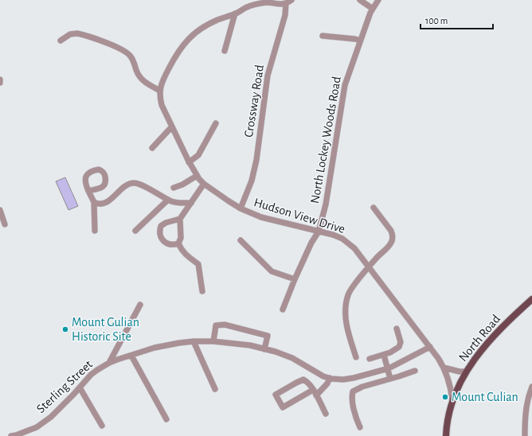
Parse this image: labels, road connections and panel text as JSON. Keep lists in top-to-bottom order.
{
  "streets": {
    "main road": ["North Road"],
    "street": [
      "Crossway Road",
      "North Lockey Woods Road",
      "Hudson View Drive",
      "Sterling Street"
    ]
  },
  "crossings": [
    ["Crossway Road", "Hudson View Drive"],
    ["North Lockey Woods Road", "Hudson View Drive"],
    ["Hudson View Drive", "North Road"]
  ],
  "places": ["Mount Gulian Historic Site", "Mount Culian"],
  "scale_bar": "100 m"
}
